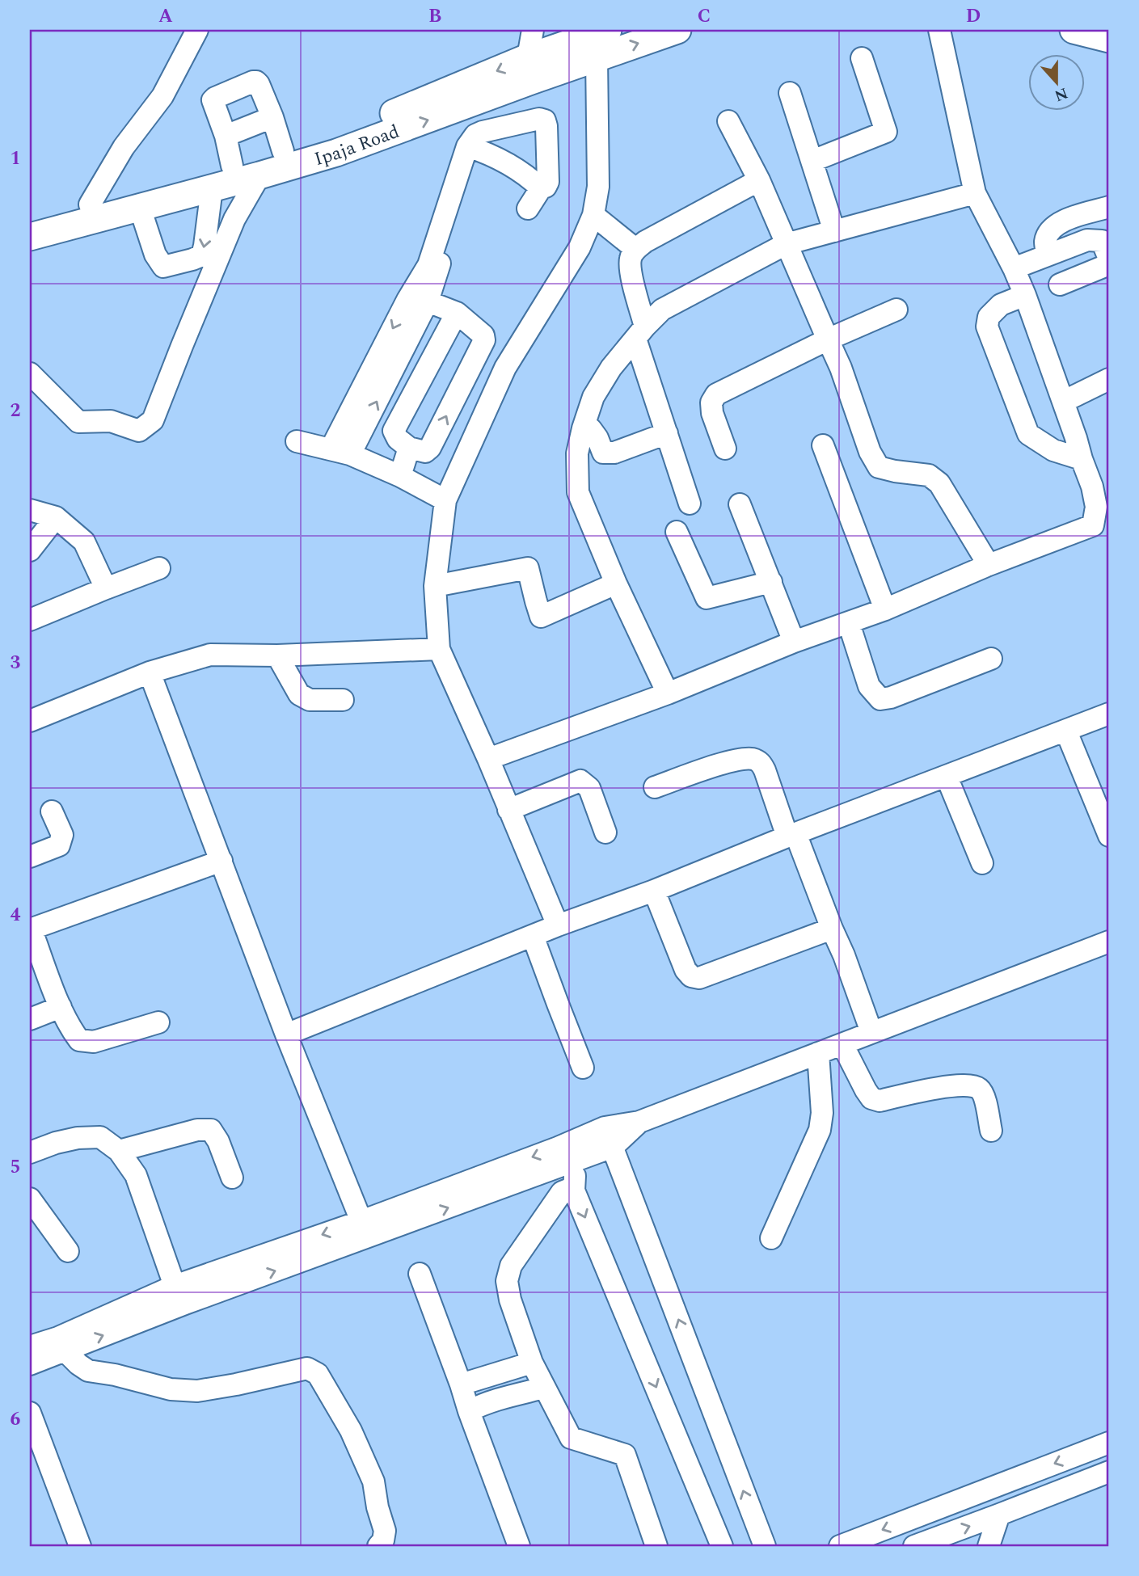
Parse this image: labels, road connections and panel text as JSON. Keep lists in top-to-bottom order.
{
  "streets": {
    "main road": ["Ipaja Road"]
  },
  "north": "bottom",
  "grid": {
    "columns": [
      "A",
      "B",
      "C",
      "D"
    ],
    "rows": [
      "1",
      "2",
      "3",
      "4",
      "5",
      "6"
    ]
  }
}
